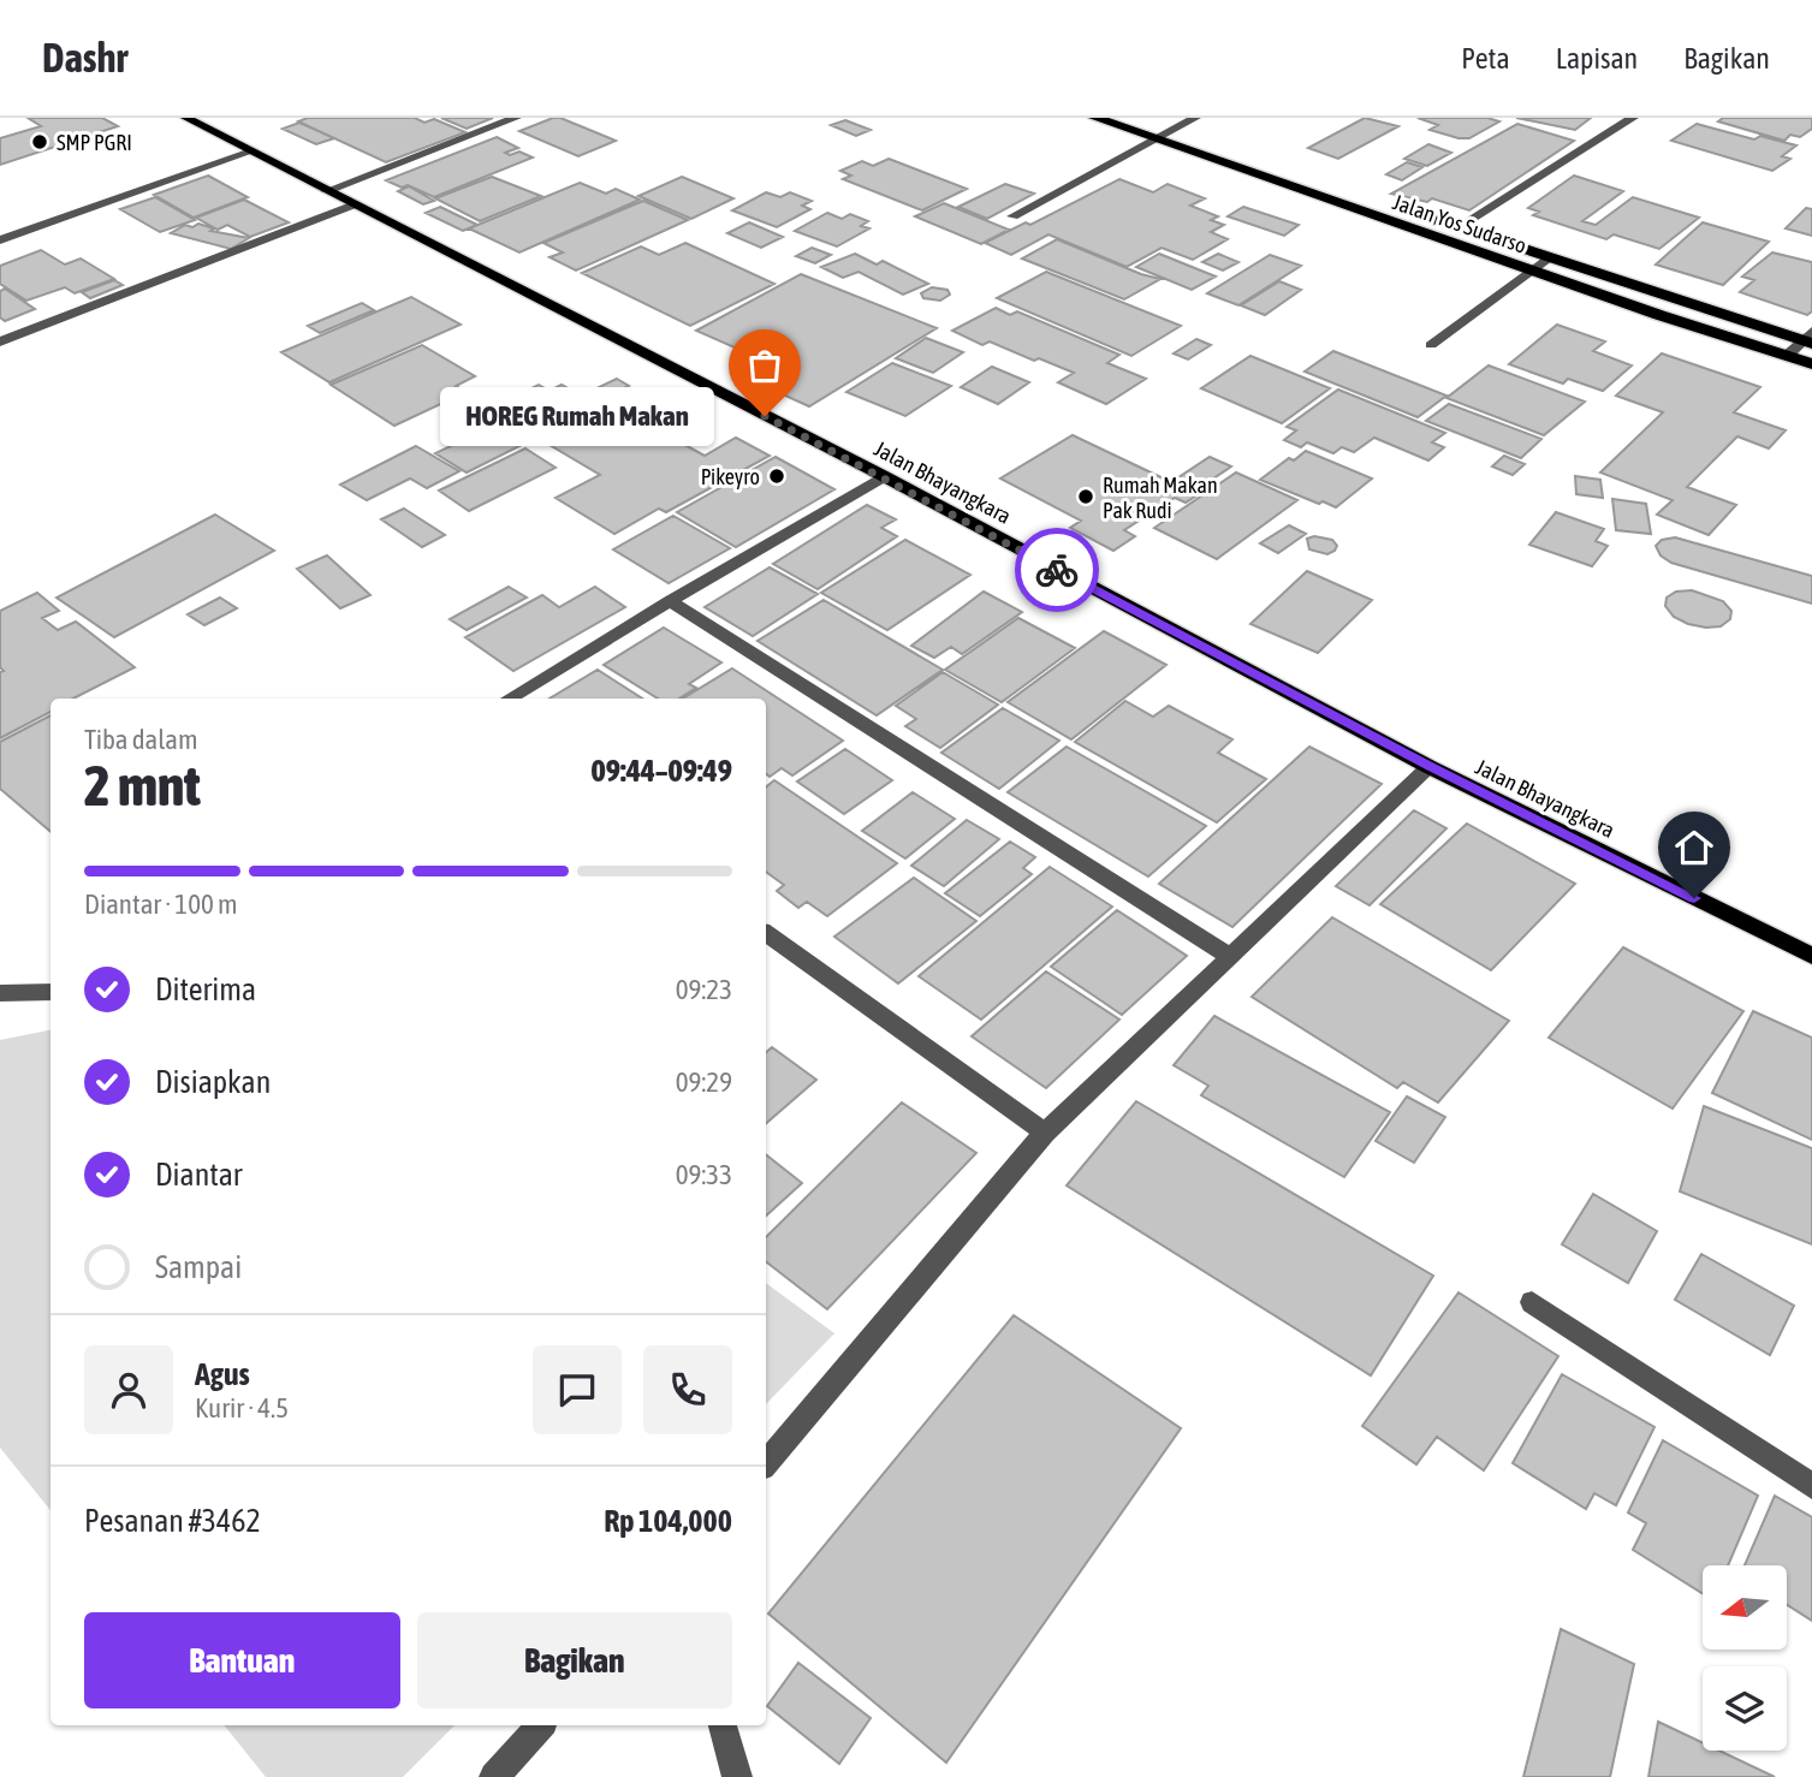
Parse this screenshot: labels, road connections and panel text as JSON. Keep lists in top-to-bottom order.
{
  "streets": {
    "highway": ["Jalan Yos Sudarso"],
    "main road": ["Jalan Bhayangkara"]
  },
  "places": [
    "SMP PGRI",
    "HOREG Rumah Makan",
    "Pikeyro",
    "Rumah Makan Pak Rudi"
  ],
  "north": "left",
  "page": {
    "header": "Dashr",
    "nav": ["Peta", "Lapisan", "Bagikan"],
    "bubble": "HOREG Rumah Makan",
    "heading": ["2 mnt", "Tiba dalam", "09:44–09:49"],
    "panel": [
      "Agus",
      "Kurir · 4.5",
      "Pesanan #3462",
      "Rp 104,000"
    ],
    "bar": "Diantar · 100 m",
    "list": [
      ["Diterima", "09:23"],
      ["Disiapkan", "09:29"],
      ["Diantar", "09:33"],
      "Sampai"
    ],
    "buttons": ["Bantuan", "Bagikan"]
  }
}
